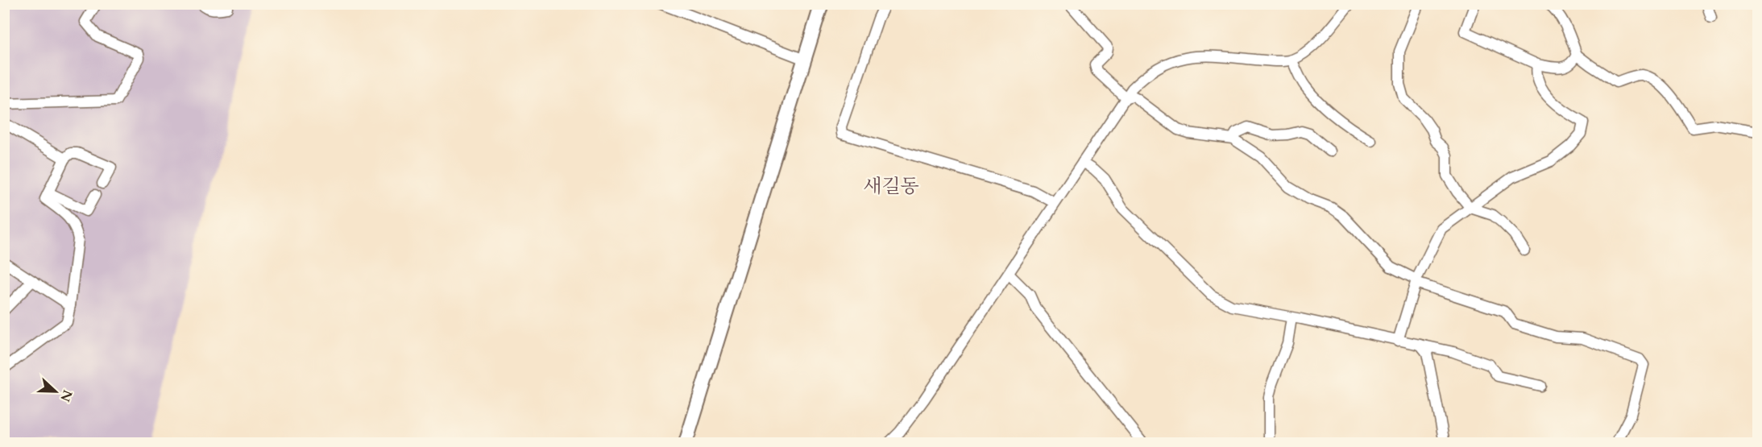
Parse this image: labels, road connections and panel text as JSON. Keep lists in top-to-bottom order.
{
  "districts": ["새길동"],
  "north": "right"
}
